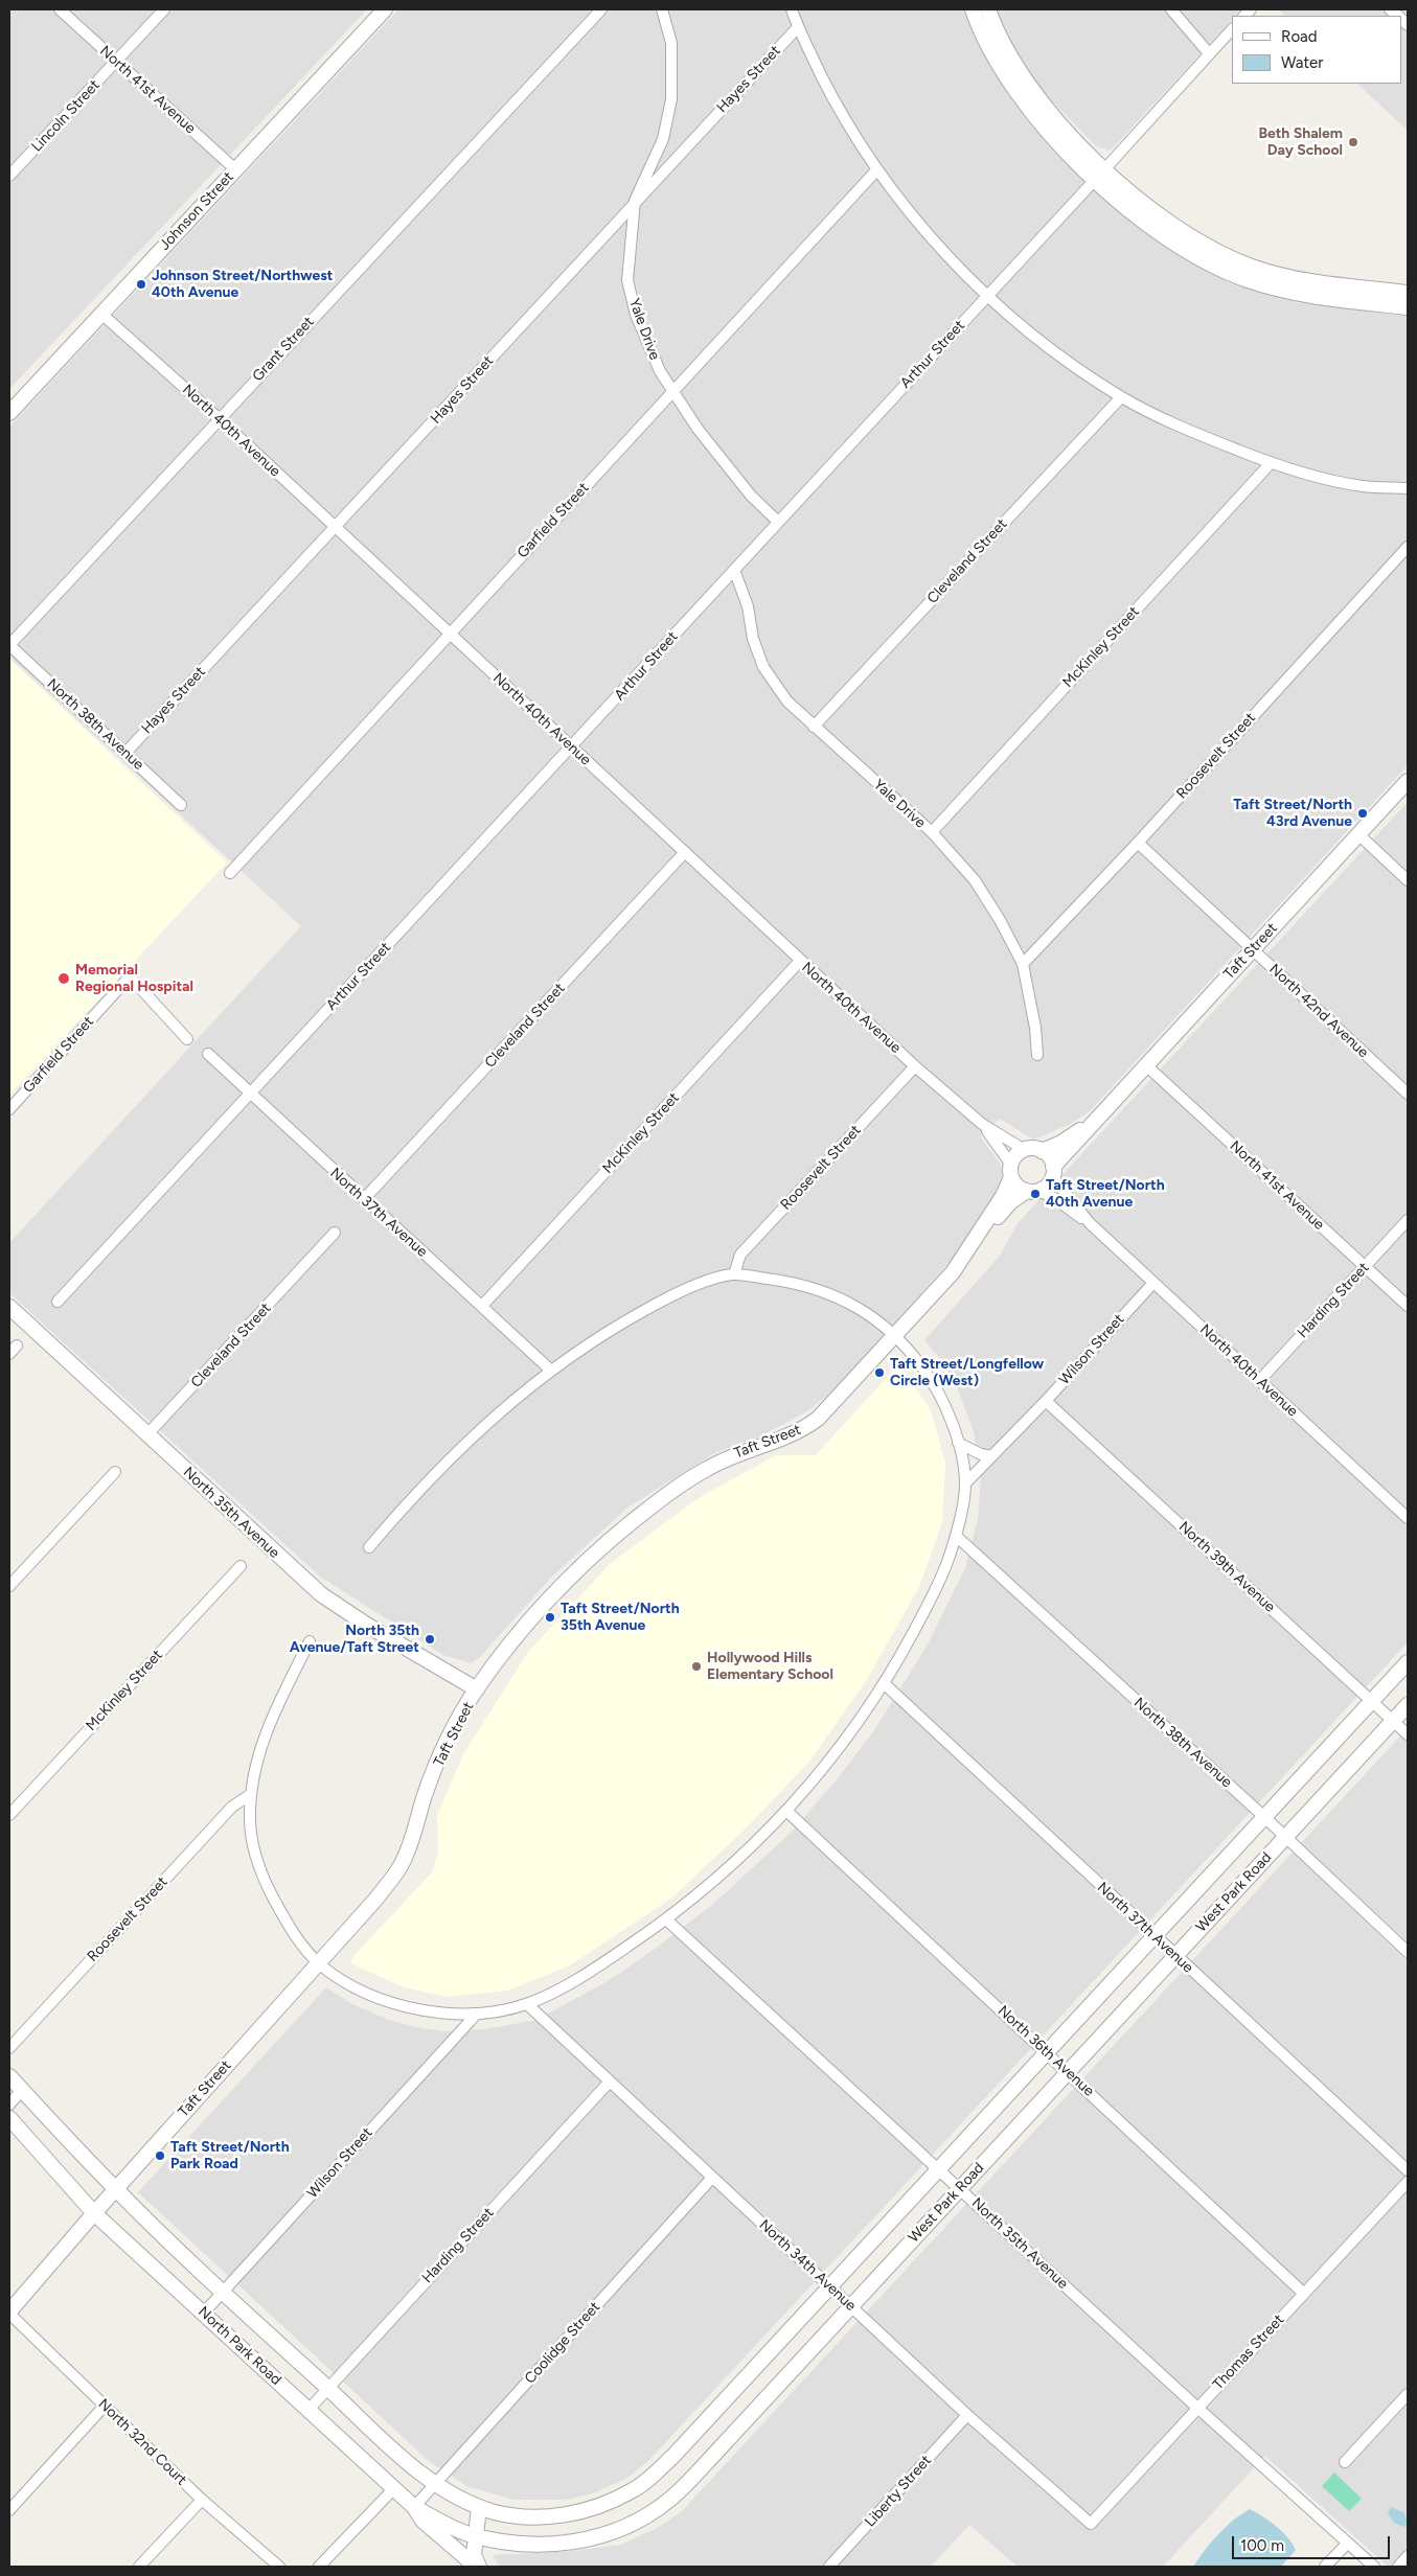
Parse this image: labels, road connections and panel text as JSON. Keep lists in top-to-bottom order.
{
  "streets": {
    "street": [
      "Hayes Street",
      "North 41st Avenue",
      "Lincoln Street",
      "Johnson Street",
      "Yale Drive",
      "Grant Street",
      "Arthur Street",
      "North 40th Avenue",
      "Garfield Street",
      "Cleveland Street",
      "McKinley Street",
      "North 38th Avenue",
      "Roosevelt Street",
      "Taft Street",
      "North 42nd Avenue",
      "North 37th Avenue",
      "Harding Street",
      "Wilson Street",
      "North 35th Avenue",
      "North 39th Avenue",
      "West Park Road",
      "North 36th Avenue",
      "North 34th Avenue",
      "Coolidge Street",
      "North Park Road",
      "Thomas Street",
      "North 32nd Court",
      "Liberty Street"
    ]
  },
  "crossings": [
    ["Hayes Street", "Yale Drive"],
    ["Hayes Street", "North 40th Avenue"],
    ["Hayes Street", "North 38th Avenue"],
    ["North 41st Avenue", "Lincoln Street"],
    ["North 41st Avenue", "Johnson Street"],
    ["North 41st Avenue", "Taft Street"],
    ["North 41st Avenue", "Harding Street"],
    ["Johnson Street", "North 40th Avenue"],
    ["Yale Drive", "Arthur Street"],
    ["Yale Drive", "Garfield Street"],
    ["Yale Drive", "Cleveland Street"],
    ["Yale Drive", "McKinley Street"],
    ["Yale Drive", "Roosevelt Street"],
    ["Grant Street", "North 40th Avenue"],
    ["Grant Street", "North 38th Avenue"],
    ["Arthur Street", "North 40th Avenue"],
    ["Arthur Street", "North 37th Avenue"],
    ["North 40th Avenue", "Garfield Street"],
    ["North 40th Avenue", "Cleveland Street"],
    ["North 40th Avenue", "McKinley Street"],
    ["North 40th Avenue", "Roosevelt Street"],
    ["North 40th Avenue", "Taft Street"],
    ["North 40th Avenue", "Harding Street"],
    ["North 40th Avenue", "Wilson Street"],
    ["Cleveland Street", "North 37th Avenue"],
    ["Cleveland Street", "North 35th Avenue"],
    ["McKinley Street", "North 37th Avenue"],
    ["North 38th Avenue", "West Park Road"],
    ["Roosevelt Street", "North 42nd Avenue"],
    ["Taft Street", "North 42nd Avenue"],
    ["Taft Street", "North 35th Avenue"],
    ["Taft Street", "North Park Road"],
    ["Taft Street", "North 32nd Court"],
    ["North 37th Avenue", "West Park Road"],
    ["Harding Street", "North 34th Avenue"],
    ["Harding Street", "North Park Road"],
    ["Wilson Street", "North 39th Avenue"],
    ["Wilson Street", "North Park Road"],
    ["North 35th Avenue", "West Park Road"],
    ["North 35th Avenue", "Thomas Street"],
    ["North 39th Avenue", "West Park Road"],
    ["West Park Road", "North 36th Avenue"],
    ["West Park Road", "North 34th Avenue"],
    ["West Park Road", "Coolidge Street"],
    ["West Park Road", "North Park Road"],
    ["North 36th Avenue", "Thomas Street"],
    ["North 34th Avenue", "Coolidge Street"],
    ["North 34th Avenue", "Thomas Street"],
    ["North 34th Avenue", "Liberty Street"],
    ["Coolidge Street", "North Park Road"]
  ],
  "places": [
    "Beth Shalem Day School",
    "Johnson Street/Northwest 40th Avenue",
    "Taft Street/North 43rd Avenue",
    "Memorial Regional Hospital",
    "Taft Street/North 40th Avenue",
    "Taft Street/Longfellow Circle (West)",
    "Taft Street/North 35th Avenue",
    "North 35th Avenue/Taft Street",
    "Hollywood Hills Elementary School",
    "Taft Street/North Park Road"
  ],
  "legend": ["Road", "Water"],
  "scale_bar": "100 m"
}
